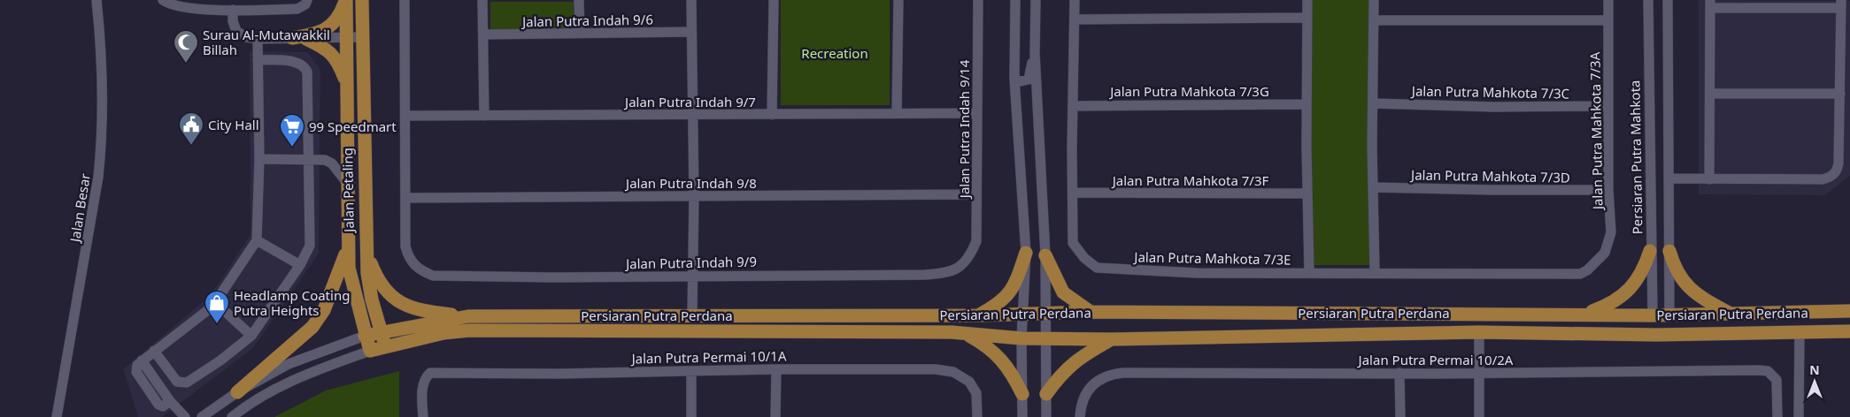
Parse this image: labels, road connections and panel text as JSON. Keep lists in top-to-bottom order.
{
  "streets": {
    "main road": ["Jalan Petaling", "Persiaran Putra Perdana"],
    "street": [
      "Jalan Putra Indah 9/6",
      "Jalan Putra Mahkota 7/3G",
      "Jalan Putra Mahkota 7/3C",
      "Jalan Putra Indah 9/7",
      "Jalan Putra Indah 9/14",
      "Jalan Putra Mahkota 7/3A",
      "Persiaran Putra Mahkota",
      "Jalan Putra Mahkota 7/3D",
      "Jalan Putra Mahkota 7/3F",
      "Jalan Putra Indah 9/8",
      "Jalan Besar",
      "Jalan Putra Mahkota 7/3E",
      "Jalan Putra Indah 9/9",
      "Jalan Putra Permai 10/1A",
      "Jalan Putra Permai 10/2A"
    ]
  },
  "crossings": [
    ["Jalan Putra Mahkota 7/3G", "Jalan Putra Mahkota 7/3E"],
    ["Jalan Putra Mahkota 7/3C", "Jalan Putra Mahkota 7/3A"],
    ["Jalan Putra Indah 9/7", "Jalan Putra Indah 9/14"],
    ["Jalan Putra Indah 9/14", "Jalan Putra Indah 9/8"],
    ["Jalan Putra Indah 9/14", "Jalan Putra Indah 9/9"],
    ["Jalan Putra Mahkota 7/3A", "Jalan Putra Mahkota 7/3D"],
    ["Jalan Putra Mahkota 7/3A", "Jalan Putra Mahkota 7/3E"],
    ["Persiaran Putra Mahkota", "Persiaran Putra Perdana"],
    ["Jalan Putra Mahkota 7/3F", "Jalan Putra Mahkota 7/3E"],
    ["Jalan Putra Indah 9/8", "Jalan Putra Indah 9/9"],
    ["Jalan Petaling", "Persiaran Putra Perdana"]
  ],
  "parks": ["Recreation"],
  "places": {
    "mosque": ["Surau Al-Mutawakkil Billah"],
    "public building": ["City Hall"],
    "supermarket": ["99 Speedmart"],
    "shop": ["Headlamp Coating Putra Heights"]
  },
  "north": "top"
}
